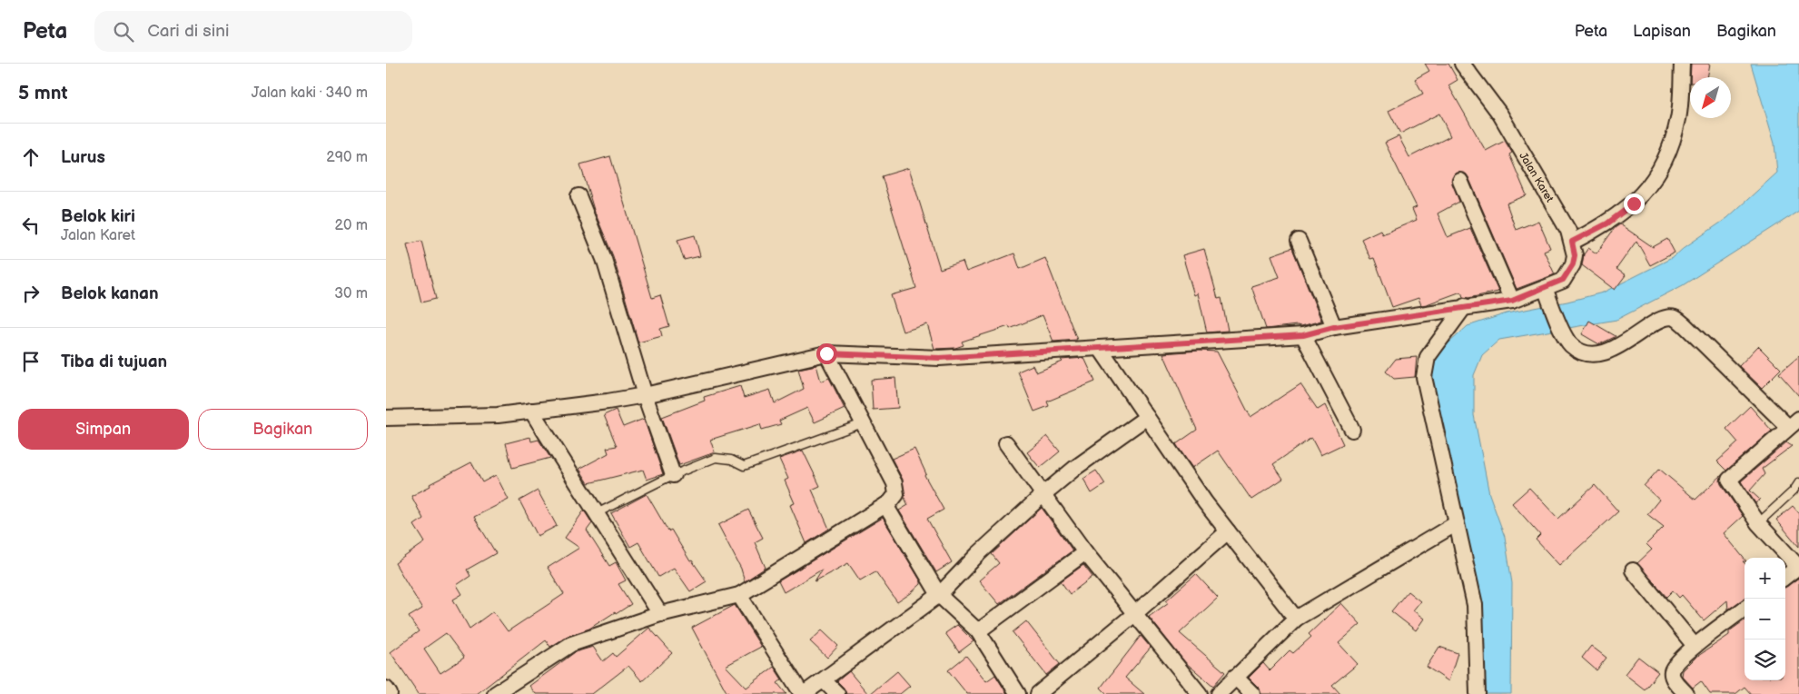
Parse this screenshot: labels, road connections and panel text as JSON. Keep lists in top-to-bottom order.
{
  "streets": {
    "street": ["Jalan Karet"]
  },
  "north": "bottom left",
  "page": {
    "header": "Peta",
    "search": "Cari di sini",
    "nav": ["Peta", "Lapisan", "Bagikan"],
    "heading": ["5 mnt", "Jalan kaki · 340 m"],
    "list": [
      ["Lurus", "290 m"],
      ["Belok kiri", "Jalan Karet", "20 m"],
      ["Belok kanan", "30 m"],
      "Tiba di tujuan"
    ],
    "buttons": ["Simpan", "Bagikan"],
    "map_buttons": ["+", "−"]
  }
}
